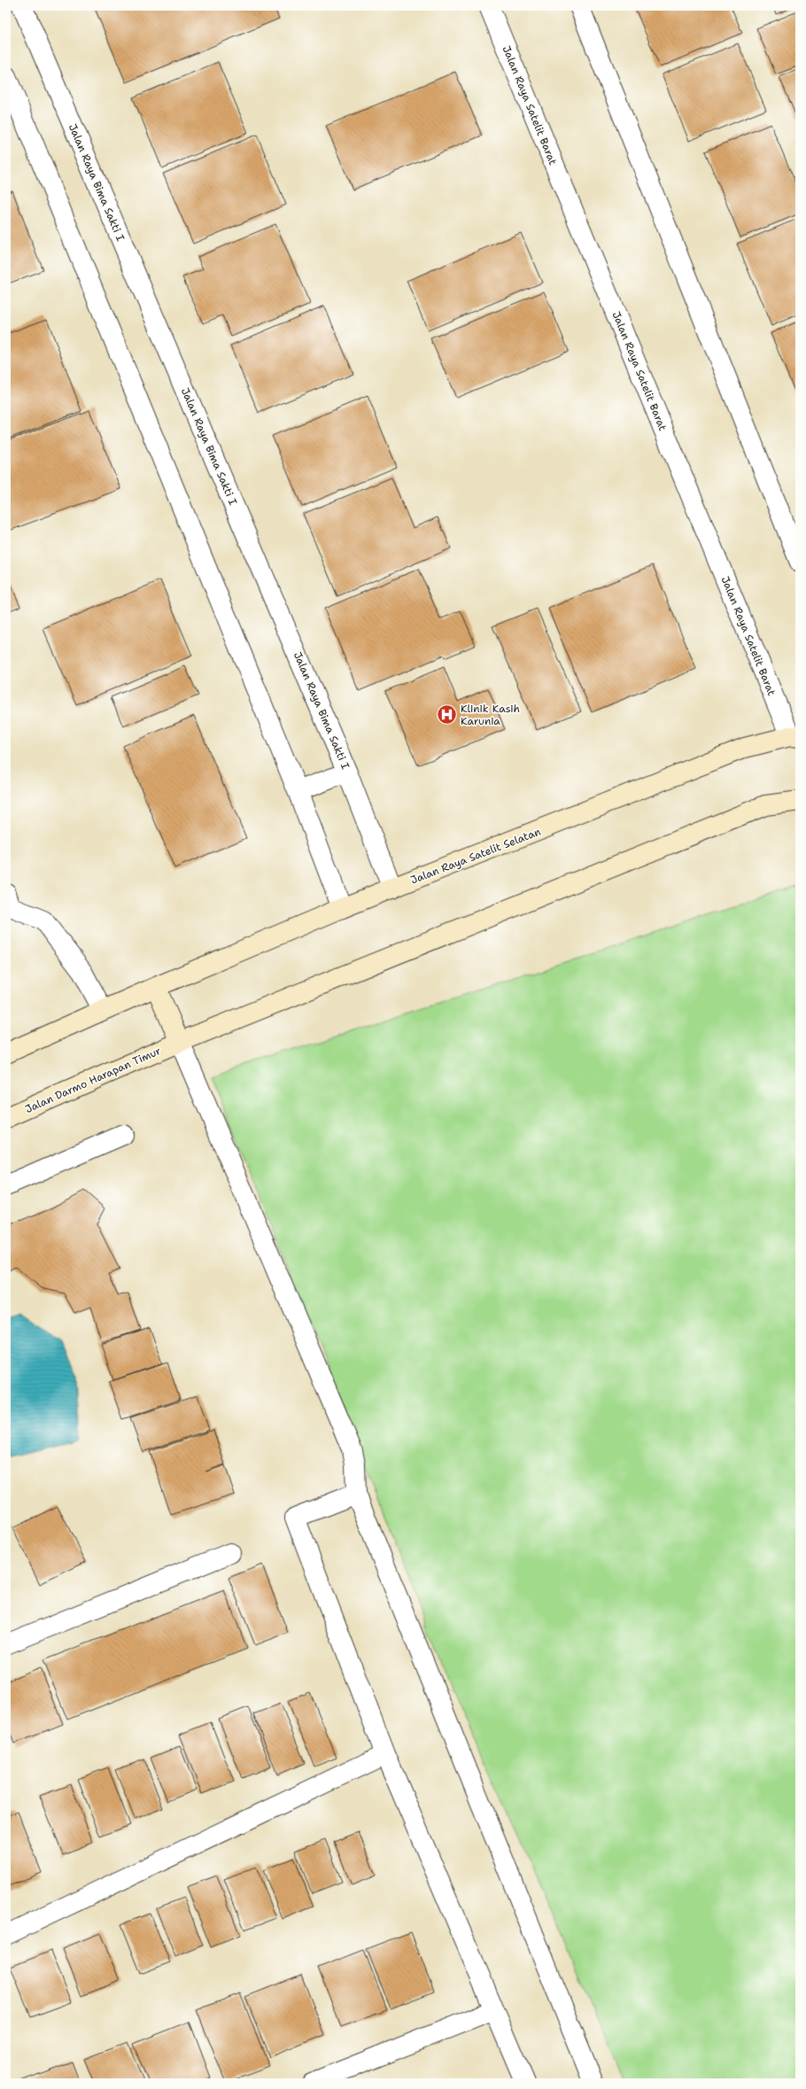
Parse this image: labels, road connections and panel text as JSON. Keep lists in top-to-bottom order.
{
  "streets": {
    "main road": ["Jalan Raya Satelit Selatan", "Jalan Darmo Harapan Timur"],
    "street": ["Jalan Raya Satelit Barat", "Jalan Raya Bima Sakti I"]
  },
  "crossings": [
    ["Jalan Raya Satelit Barat", "Jalan Raya Satelit Selatan"],
    ["Jalan Raya Bima Sakti I", "Jalan Raya Satelit Selatan"]
  ],
  "places": {
    "hospital": ["Klinik Kasih Karunia"]
  }
}
